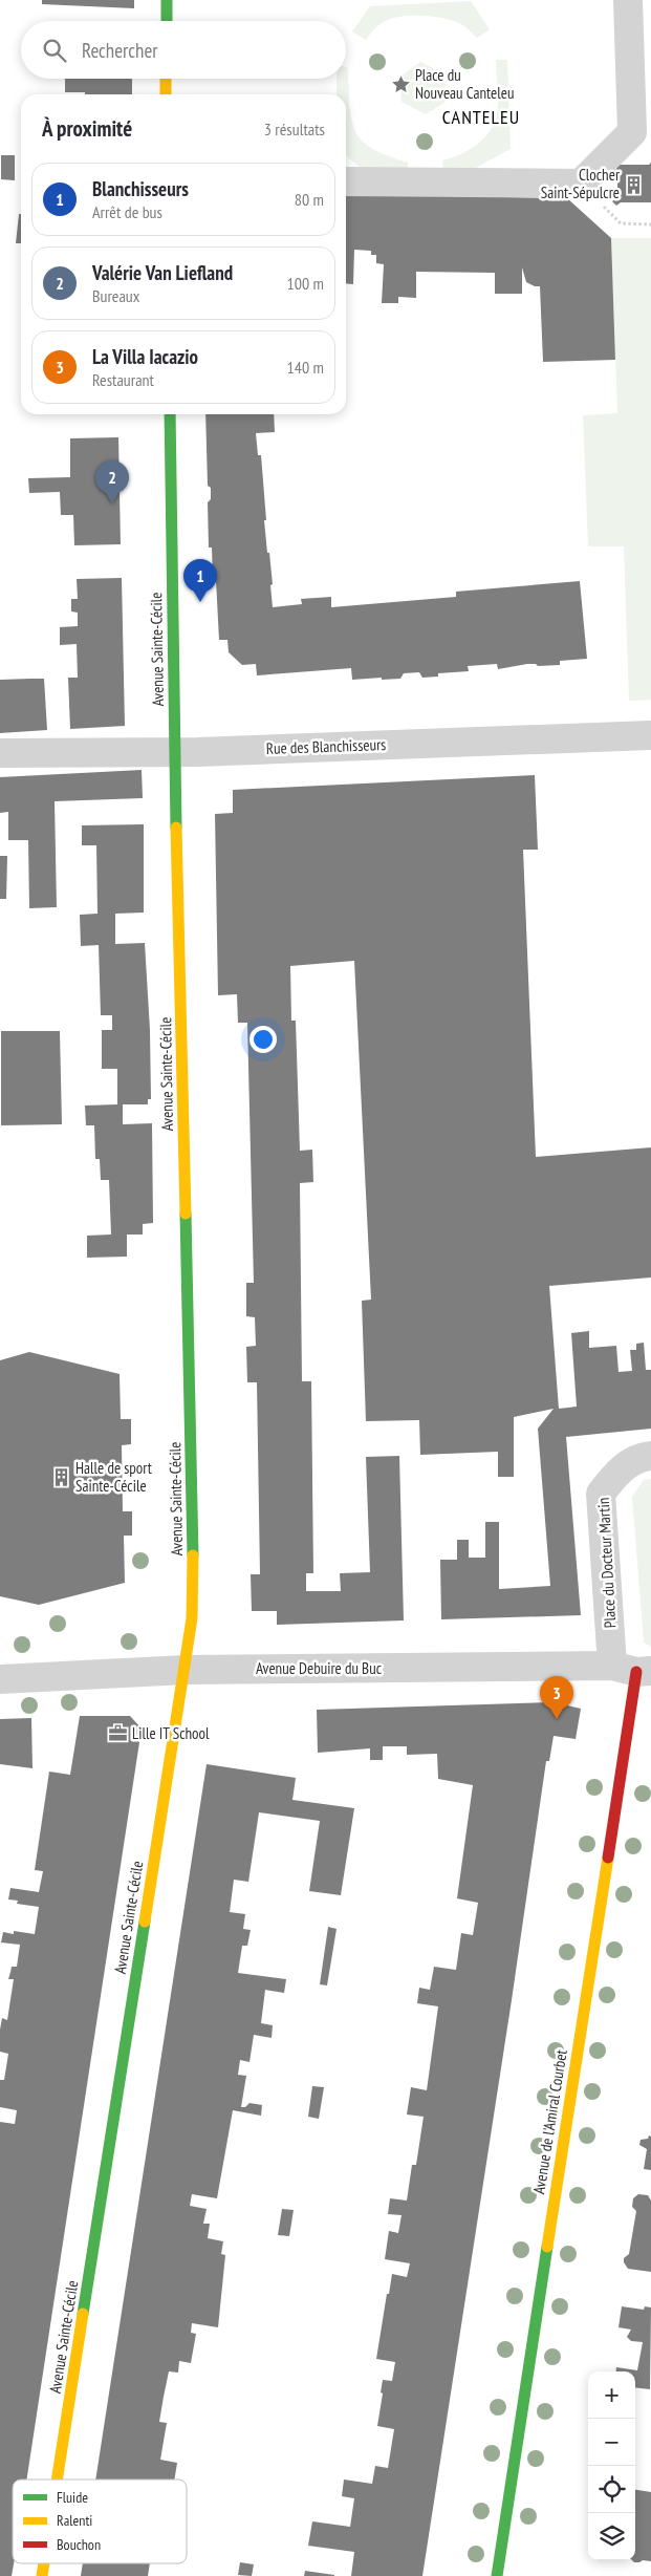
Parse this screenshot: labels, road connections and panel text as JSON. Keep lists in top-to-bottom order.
{
  "streets": {
    "street": [
      "Avenue Sainte-Cécile",
      "Rue des Blanchisseurs",
      "Place du Docteur Martin",
      "Avenue Debuire du Buc",
      "Avenue de l'Amiral Courbet"
    ]
  },
  "crossings": [
    ["Avenue Sainte-Cécile", "Rue des Blanchisseurs"],
    ["Avenue Sainte-Cécile", "Avenue Debuire du Buc"],
    ["Place du Docteur Martin", "Avenue Debuire du Buc"],
    ["Place du Docteur Martin", "Avenue de l'Amiral Courbet"],
    ["Avenue Debuire du Buc", "Avenue de l'Amiral Courbet"]
  ],
  "districts": ["CANTELEU"],
  "places": {
    "place": ["Place du Nouveau Canteleu"],
    "building": ["Clocher Saint-Sépulcre", "Halle de sport Sainte-Cécile"],
    "office": ["Lille IT School"]
  },
  "legend": ["Fluide", "Ralenti", "Bouchon"],
  "page": {
    "search": "Rechercher",
    "heading": ["À proximité", "3 résultats"],
    "list": [
      {
        "mark": "1",
        "name": "Blanchisseurs",
        "note": "Arrêt de bus",
        "value": "80 m"
      },
      {
        "mark": "2",
        "name": "Valérie Van Liefland",
        "note": "Bureaux",
        "value": "100 m"
      },
      {
        "mark": "3",
        "name": "La Villa Iacazio",
        "note": "Restaurant",
        "value": "140 m"
      }
    ],
    "pins": ["2", "1", "3"],
    "map_buttons": ["+", "−"]
  }
}
